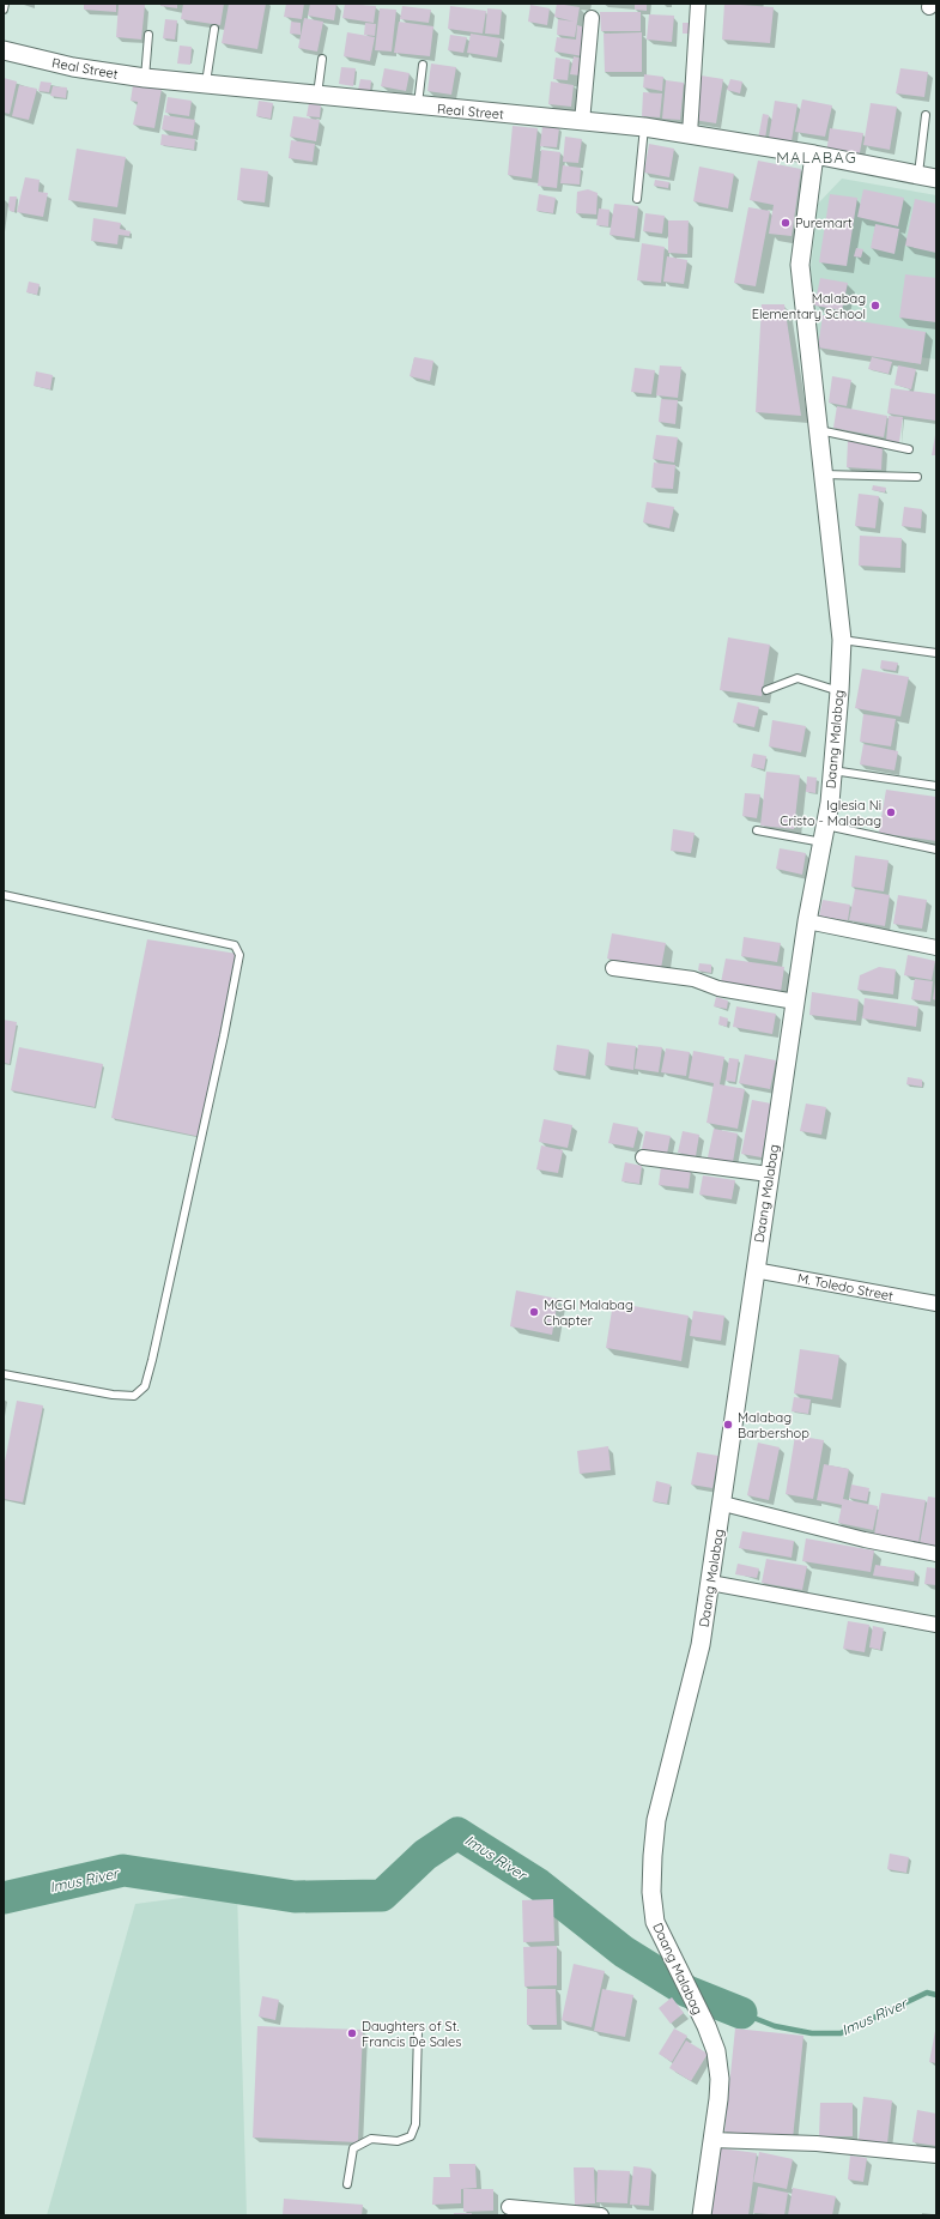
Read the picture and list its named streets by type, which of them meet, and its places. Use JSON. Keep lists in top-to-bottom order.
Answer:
{
  "streets": {
    "street": ["Real Street", "Daang Malabag", "M. Toledo Street"]
  },
  "crossings": [
    ["Real Street", "Daang Malabag"],
    ["Daang Malabag", "M. Toledo Street"]
  ],
  "districts": ["MALABAG"],
  "water": ["Imus River"],
  "places": [
    "Puremart",
    "Malabag Elementary School",
    "Iglesia Ni Cristo - Malabag",
    "MCGI Malabag Chapter",
    "Malabag Barbershop",
    "Daughters of St. Francis De Sales"
  ]
}
